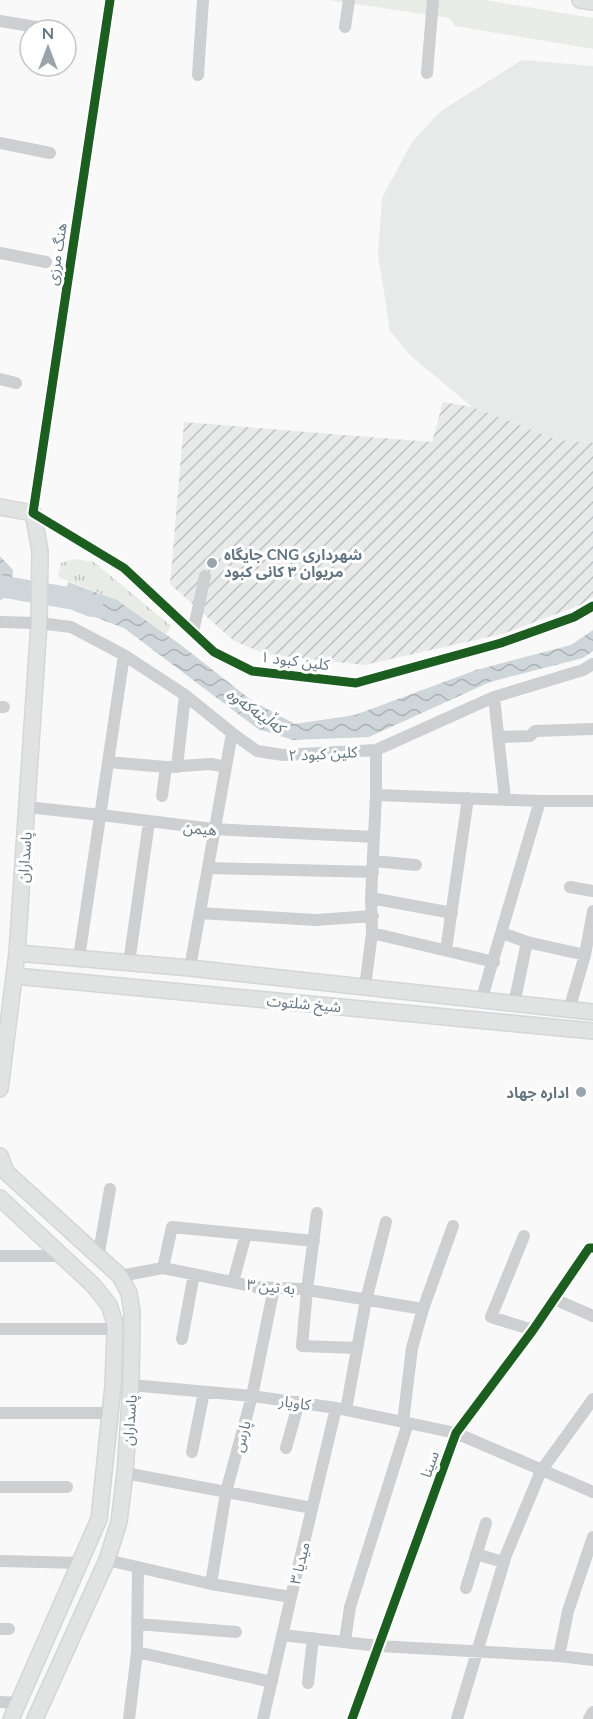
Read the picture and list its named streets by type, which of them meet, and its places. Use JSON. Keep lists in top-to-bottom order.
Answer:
{
  "streets": {
    "main road": ["پاسداران", "شیخ شلتوت"],
    "street": [
      "هنگ مرزی",
      "کلین کبود ۱",
      "کلین کبود ۲",
      "هیمن",
      "به تین ۳",
      "کاویار",
      "پارس",
      "سینا",
      "میدیا ۳"
    ]
  },
  "crossings": [
    ["هنگ مرزی", "کلین کبود ۱"],
    ["هنگ مرزی", "پاسداران"],
    ["کلین کبود ۱", "پاسداران"],
    ["کلین کبود ۲", "پاسداران"],
    ["هیمن", "پاسداران"],
    ["پاسداران", "شیخ شلتوت"],
    ["پاسداران", "به تین ۳"],
    ["پاسداران", "کاویار"],
    ["به تین ۳", "پارس"],
    ["به تین ۳", "میدیا ۳"],
    ["کاویار", "پارس"],
    ["کاویار", "سینا"],
    ["کاویار", "میدیا ۳"]
  ],
  "water": ["کەڵینەکەوە"],
  "places": ["جایگاه CNG شهرداری مریوان ۳ کانی کبود", "اداره جهاد"],
  "north": "top"
}
